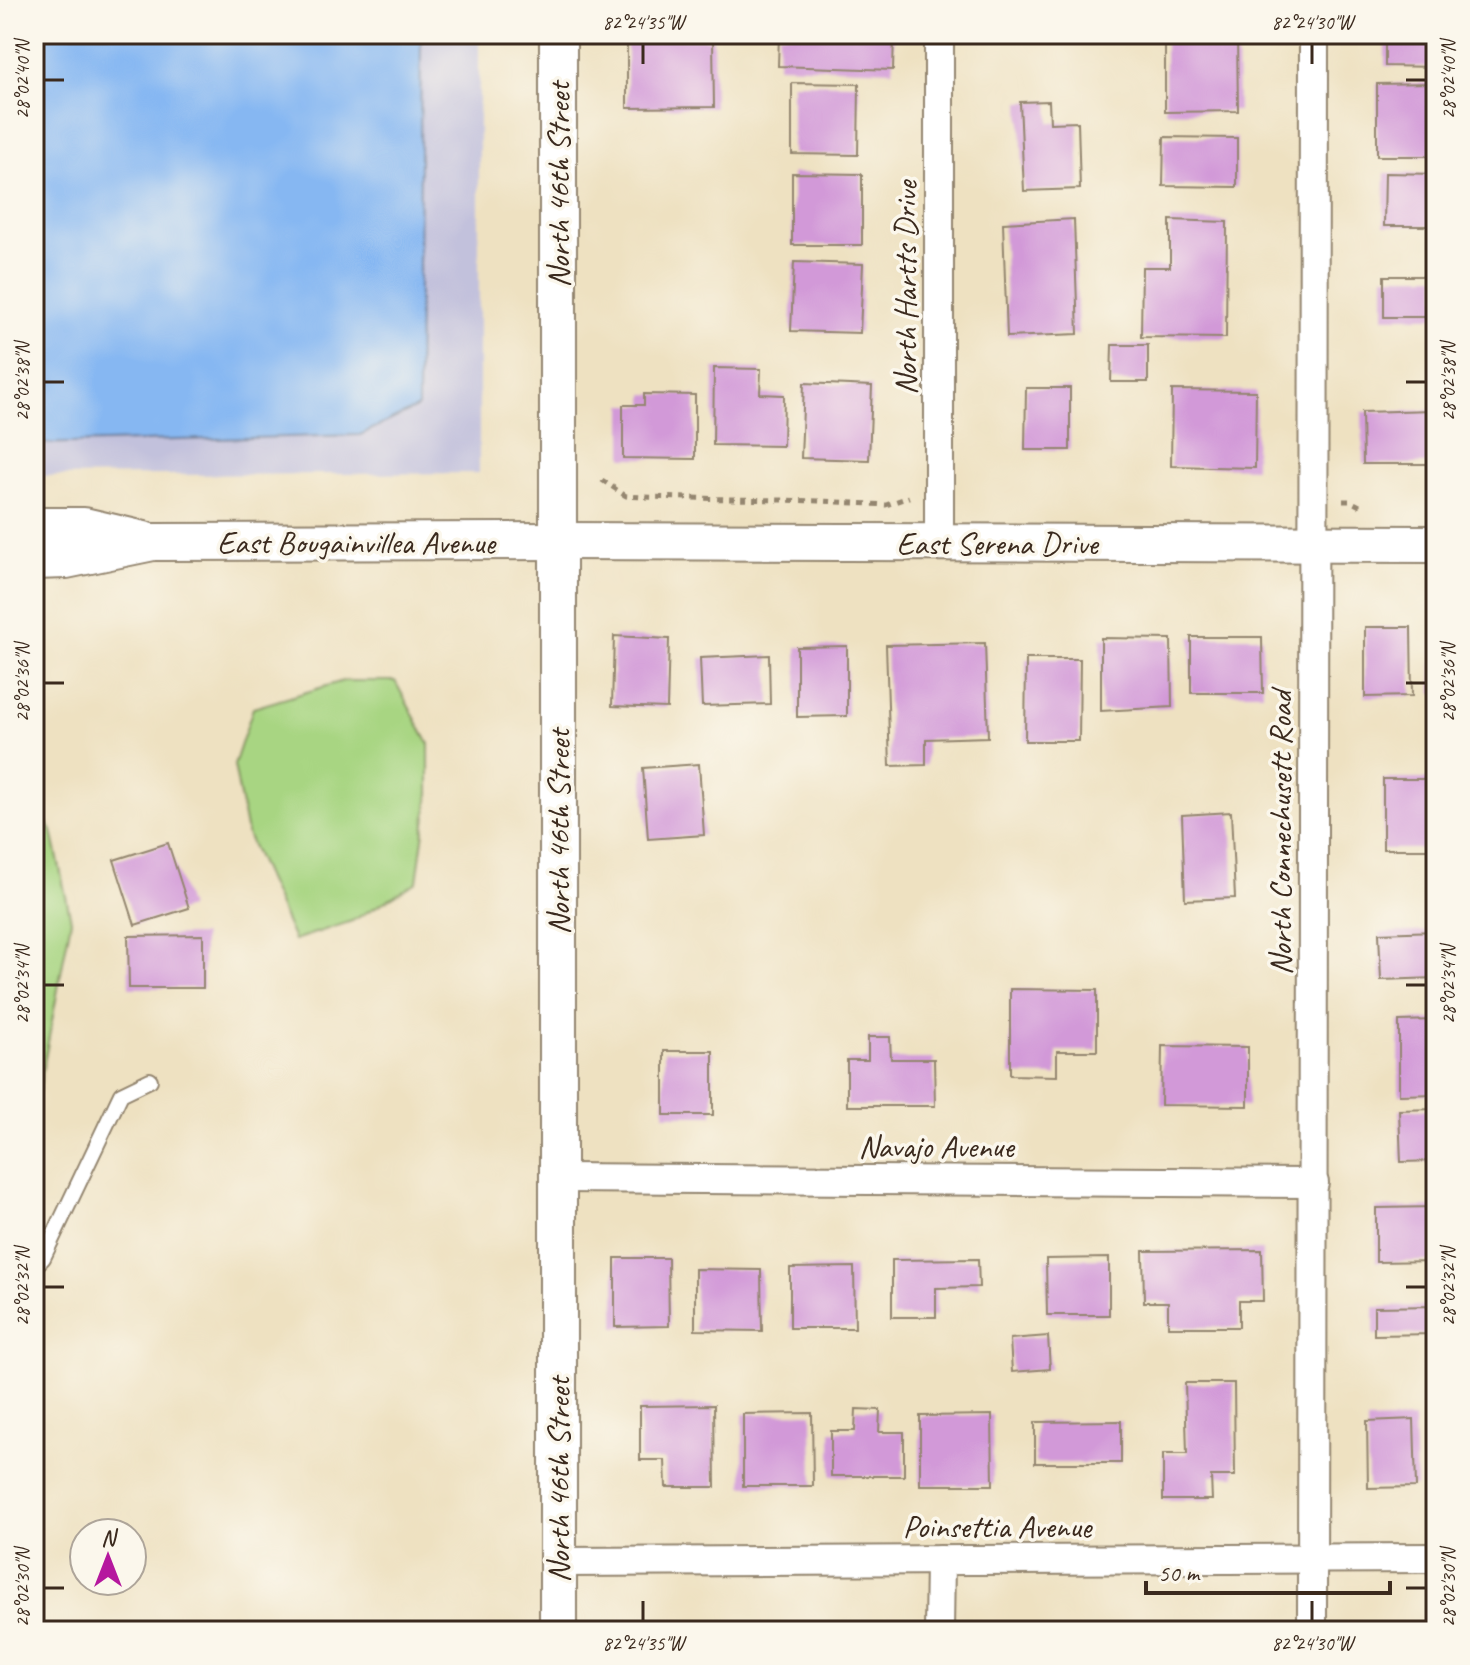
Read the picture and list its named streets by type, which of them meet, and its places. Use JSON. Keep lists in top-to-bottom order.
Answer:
{
  "streets": {
    "street": [
      "North 46th Street",
      "North Hartts Drive",
      "East Bougainvillea Avenue",
      "East Serena Drive",
      "North Connechusett Road",
      "Navajo Avenue",
      "Poinsettia Avenue"
    ]
  },
  "crossings": [
    ["North 46th Street", "East Bougainvillea Avenue"],
    ["North 46th Street", "East Serena Drive"],
    ["North 46th Street", "Navajo Avenue"],
    ["North 46th Street", "Poinsettia Avenue"],
    ["North Hartts Drive", "East Serena Drive"],
    ["East Bougainvillea Avenue", "East Serena Drive"],
    ["East Serena Drive", "North Connechusett Road"],
    ["North Connechusett Road", "Navajo Avenue"],
    ["North Connechusett Road", "Poinsettia Avenue"]
  ],
  "scale_bar": "50 m",
  "north": "top",
  "coordinates": [
    "82°24'35\"W",
    "82°24'30\"W",
    "28°02'40\"N",
    "28°02'38\"N",
    "28°02'36\"N",
    "28°02'34\"N",
    "28°02'32\"N",
    "28°02'30\"N"
  ]
}
